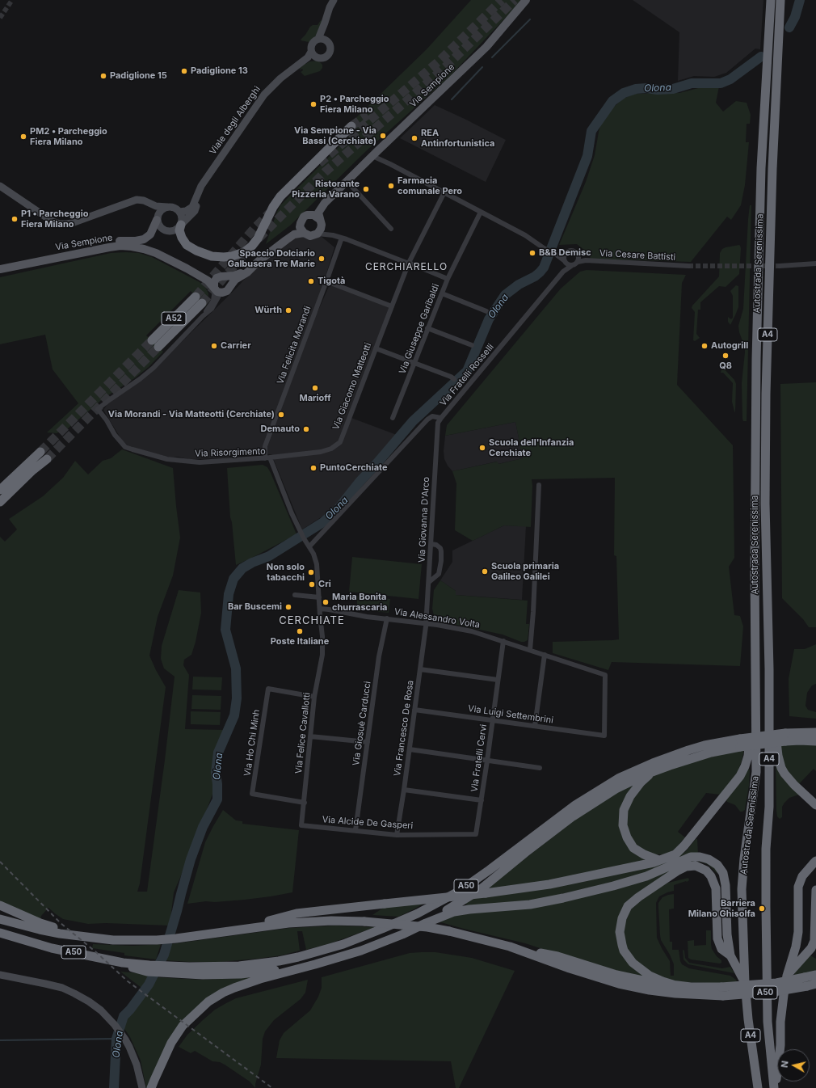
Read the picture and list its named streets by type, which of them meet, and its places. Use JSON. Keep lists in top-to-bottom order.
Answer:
{
  "streets": {
    "highway": [
      "Autostrada Serenissima",
      "A52",
      "A4",
      "A50"
    ],
    "main road": ["Via Sempione"],
    "street": [
      "Viale degli Alberghi",
      "Via Cesare Battisti",
      "Via Giuseppe Garibaldi",
      "Via Felicita Morandi",
      "Via Fratelli Rosselli",
      "Via Giacomo Matteotti",
      "Via Risorgimento",
      "Via Giovanna D'Arco",
      "Via Alessandro Volta",
      "Via Luigi Settembrini",
      "Via Giosuè Carducci",
      "Via Francesco De Rosa",
      "Via Felice Cavallotti",
      "Via Ho Chi Minh",
      "Via Fratelli Cervi",
      "Via Alcide De Gasperi"
    ]
  },
  "crossings": [
    ["Via Cesare Battisti", "Via Fratelli Rosselli"],
    ["Via Felicita Morandi", "Via Giacomo Matteotti"],
    ["Via Felicita Morandi", "Via Risorgimento"],
    ["Via Fratelli Rosselli", "Via Risorgimento"],
    ["Via Fratelli Rosselli", "Via Giovanna D'Arco"],
    ["Via Giacomo Matteotti", "Via Risorgimento"],
    ["Via Risorgimento", "Via Felice Cavallotti"],
    ["Via Giovanna D'Arco", "Via Alessandro Volta"],
    ["Via Giovanna D'Arco", "Via Francesco De Rosa"],
    ["Via Alessandro Volta", "Via Luigi Settembrini"],
    ["Via Alessandro Volta", "Via Giosuè Carducci"],
    ["Via Alessandro Volta", "Via Francesco De Rosa"],
    ["Via Alessandro Volta", "Via Felice Cavallotti"],
    ["Via Alessandro Volta", "Via Fratelli Cervi"],
    ["Via Luigi Settembrini", "Via Francesco De Rosa"],
    ["Via Luigi Settembrini", "Via Fratelli Cervi"],
    ["Via Giosuè Carducci", "Via Alcide De Gasperi"],
    ["Via Francesco De Rosa", "Via Alcide De Gasperi"],
    ["Via Felice Cavallotti", "Via Ho Chi Minh"],
    ["Via Felice Cavallotti", "Via Alcide De Gasperi"],
    ["Via Fratelli Cervi", "Via Alcide De Gasperi"]
  ],
  "districts": ["CERCHIARELLO", "CERCHIATE"],
  "water": ["Olona"],
  "places": [
    "Padiglione 13",
    "Padiglione 15",
    "P2 • Parcheggio Fiera Milano",
    "Via Sempione - Via Bassi (Cerchiate)",
    "PM2 • Parcheggio Fiera Milano",
    "REA Antinfortunistica",
    "Farmacia comunale Pero",
    "Ristorante Pizzeria Varano",
    "P1 • Parcheggio Fiera Milano",
    "B&B Demisc",
    "Spaccio Dolciario Galbusera Tre Marie",
    "Tigotà",
    "Würth",
    "Carrier",
    "Autogrill",
    "Q8",
    "Marioff",
    "Via Morandi - Via Matteotti (Cerchiate)",
    "Demauto",
    "Scuola dell'Infanzia Cerchiate",
    "PuntoCerchiate",
    "Scuola primaria Galileo Galilei",
    "Non solo tabacchi",
    "Cri",
    "Maria Bonita churrascaria",
    "Bar Buscemi",
    "Poste Italiane",
    "Barriera Milano Ghisolfa"
  ],
  "north": "left"
}
